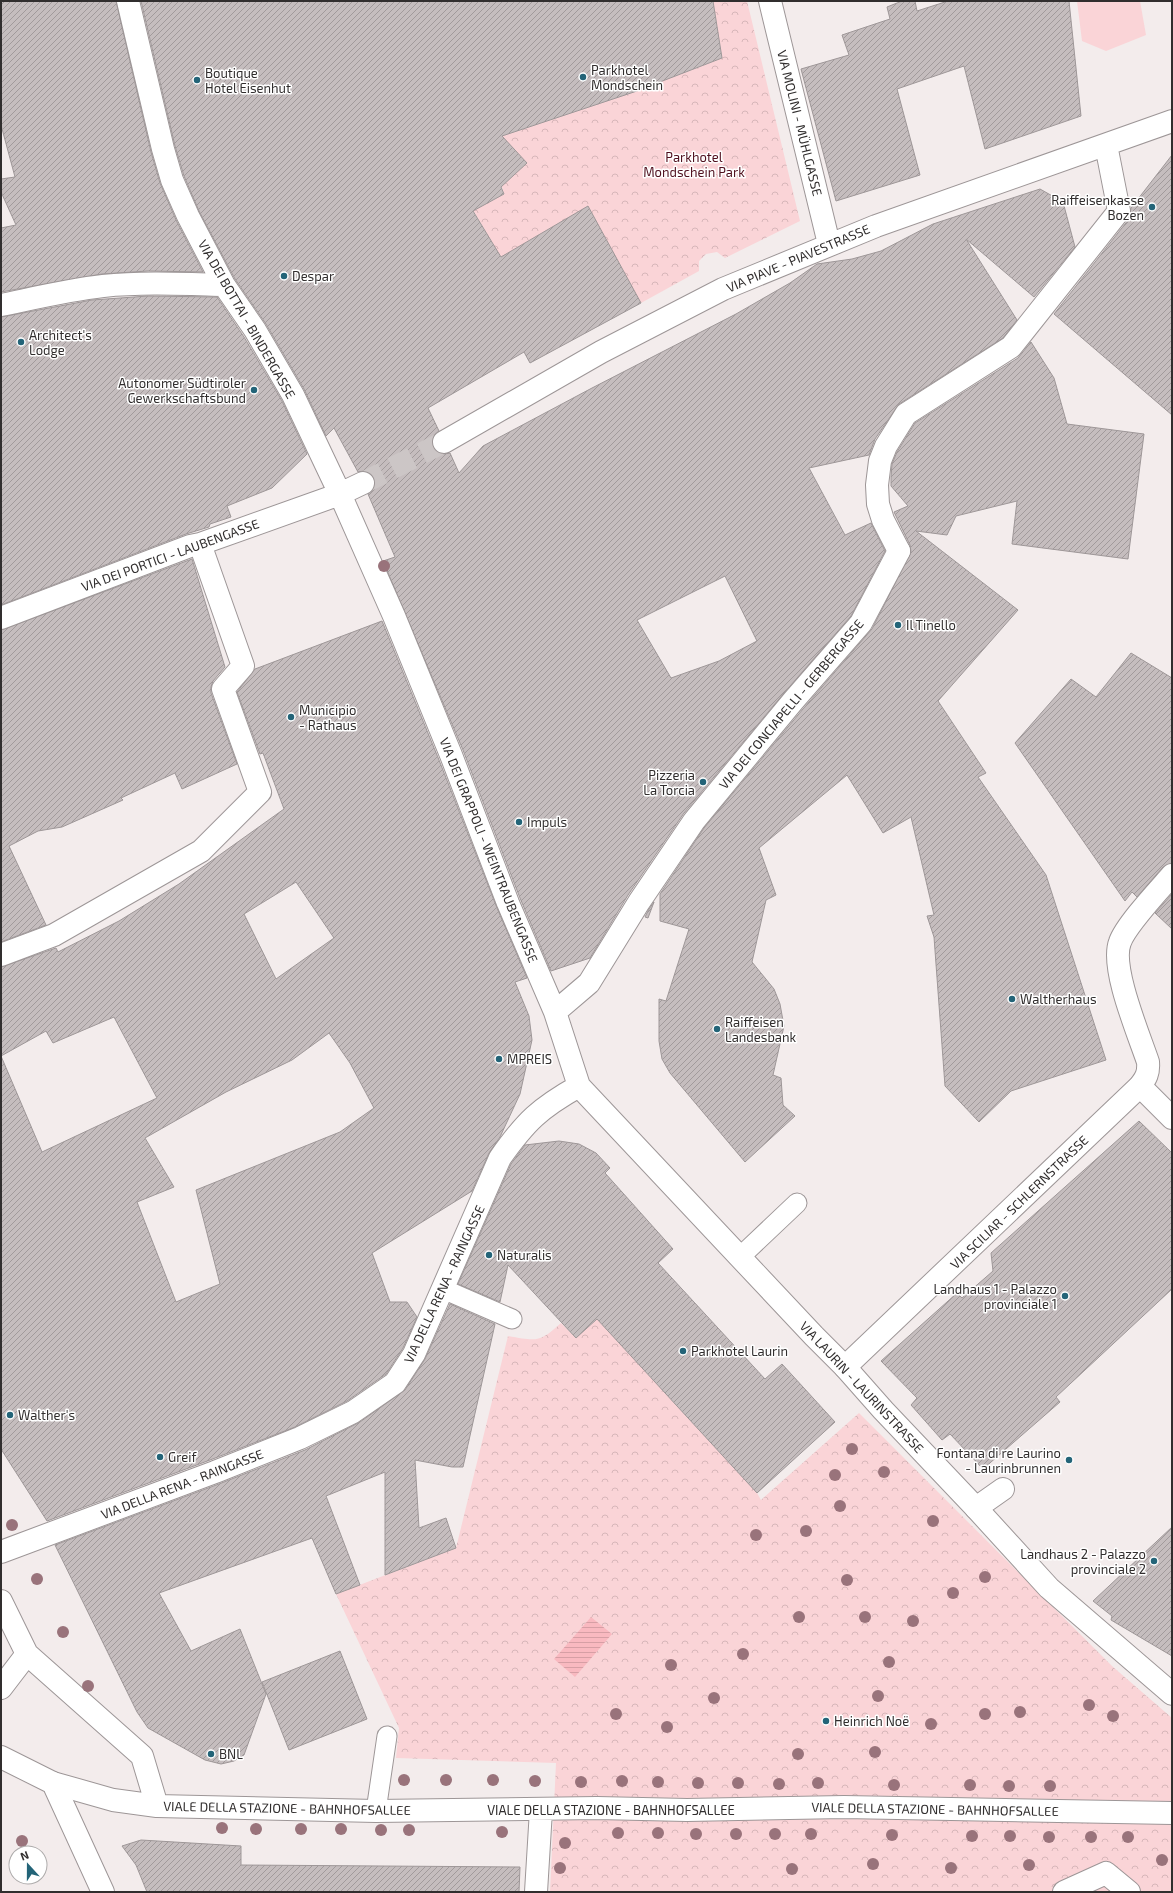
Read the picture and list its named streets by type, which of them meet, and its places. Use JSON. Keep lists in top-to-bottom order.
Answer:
{
  "streets": {
    "street": [
      "VIA MOLINI - MÜHLGASSE",
      "VIA PIAVE - PIAVESTRASSE",
      "VIA DEI BOTTAI - BINDERGASSE",
      "VIA DEI PORTICI - LAUBENGASSE",
      "VIA DEI CONCIAPELLI - GERBERGASSE",
      "VIA DEI GRAPPOLI - WEINTRAUBENGASSE",
      "VIA SCILIAR - SCHLERNSTRASSE",
      "VIA DELLA RENA - RAINGASSE",
      "VIA LAURIN - LAURINSTRASSE",
      "VIALE DELLA STAZIONE - BAHNHOFSALLEE"
    ]
  },
  "crossings": [
    ["VIA MOLINI - MÜHLGASSE", "VIA PIAVE - PIAVESTRASSE"],
    ["VIA PIAVE - PIAVESTRASSE", "VIA DEI CONCIAPELLI - GERBERGASSE"],
    ["VIA DEI BOTTAI - BINDERGASSE", "VIA DEI PORTICI - LAUBENGASSE"],
    ["VIA DEI BOTTAI - BINDERGASSE", "VIA DEI GRAPPOLI - WEINTRAUBENGASSE"],
    ["VIA DEI CONCIAPELLI - GERBERGASSE", "VIA DEI GRAPPOLI - WEINTRAUBENGASSE"],
    ["VIA DEI GRAPPOLI - WEINTRAUBENGASSE", "VIA DELLA RENA - RAINGASSE"],
    ["VIA DEI GRAPPOLI - WEINTRAUBENGASSE", "VIA LAURIN - LAURINSTRASSE"],
    ["VIA SCILIAR - SCHLERNSTRASSE", "VIA LAURIN - LAURINSTRASSE"],
    ["VIA DELLA RENA - RAINGASSE", "VIA LAURIN - LAURINSTRASSE"]
  ],
  "parks": ["Parkhotel Mondschein Park"],
  "places": [
    "Parkhotel Mondschein",
    "Boutique Hotel Eisenhut",
    "Raiffeisenkasse Bozen",
    "Despar",
    "Architect's Lodge",
    "Autonomer Südtiroler Gewerkschaftsbund",
    "Il Tinello",
    "Municipio - Rathaus",
    "Pizzeria La Torcia",
    "Impuls",
    "Waltherhaus",
    "Raiffeisen Landesbank",
    "MPREIS",
    "Naturalis",
    "Landhaus 1 - Palazzo provinciale 1",
    "Parkhotel Laurin",
    "Walther's",
    "Greif",
    "Fontana di re Laurino - Laurinbrunnen",
    "Landhaus 2 - Palazzo provinciale 2",
    "Heinrich Noë",
    "BNL"
  ],
  "north": "top"
}
